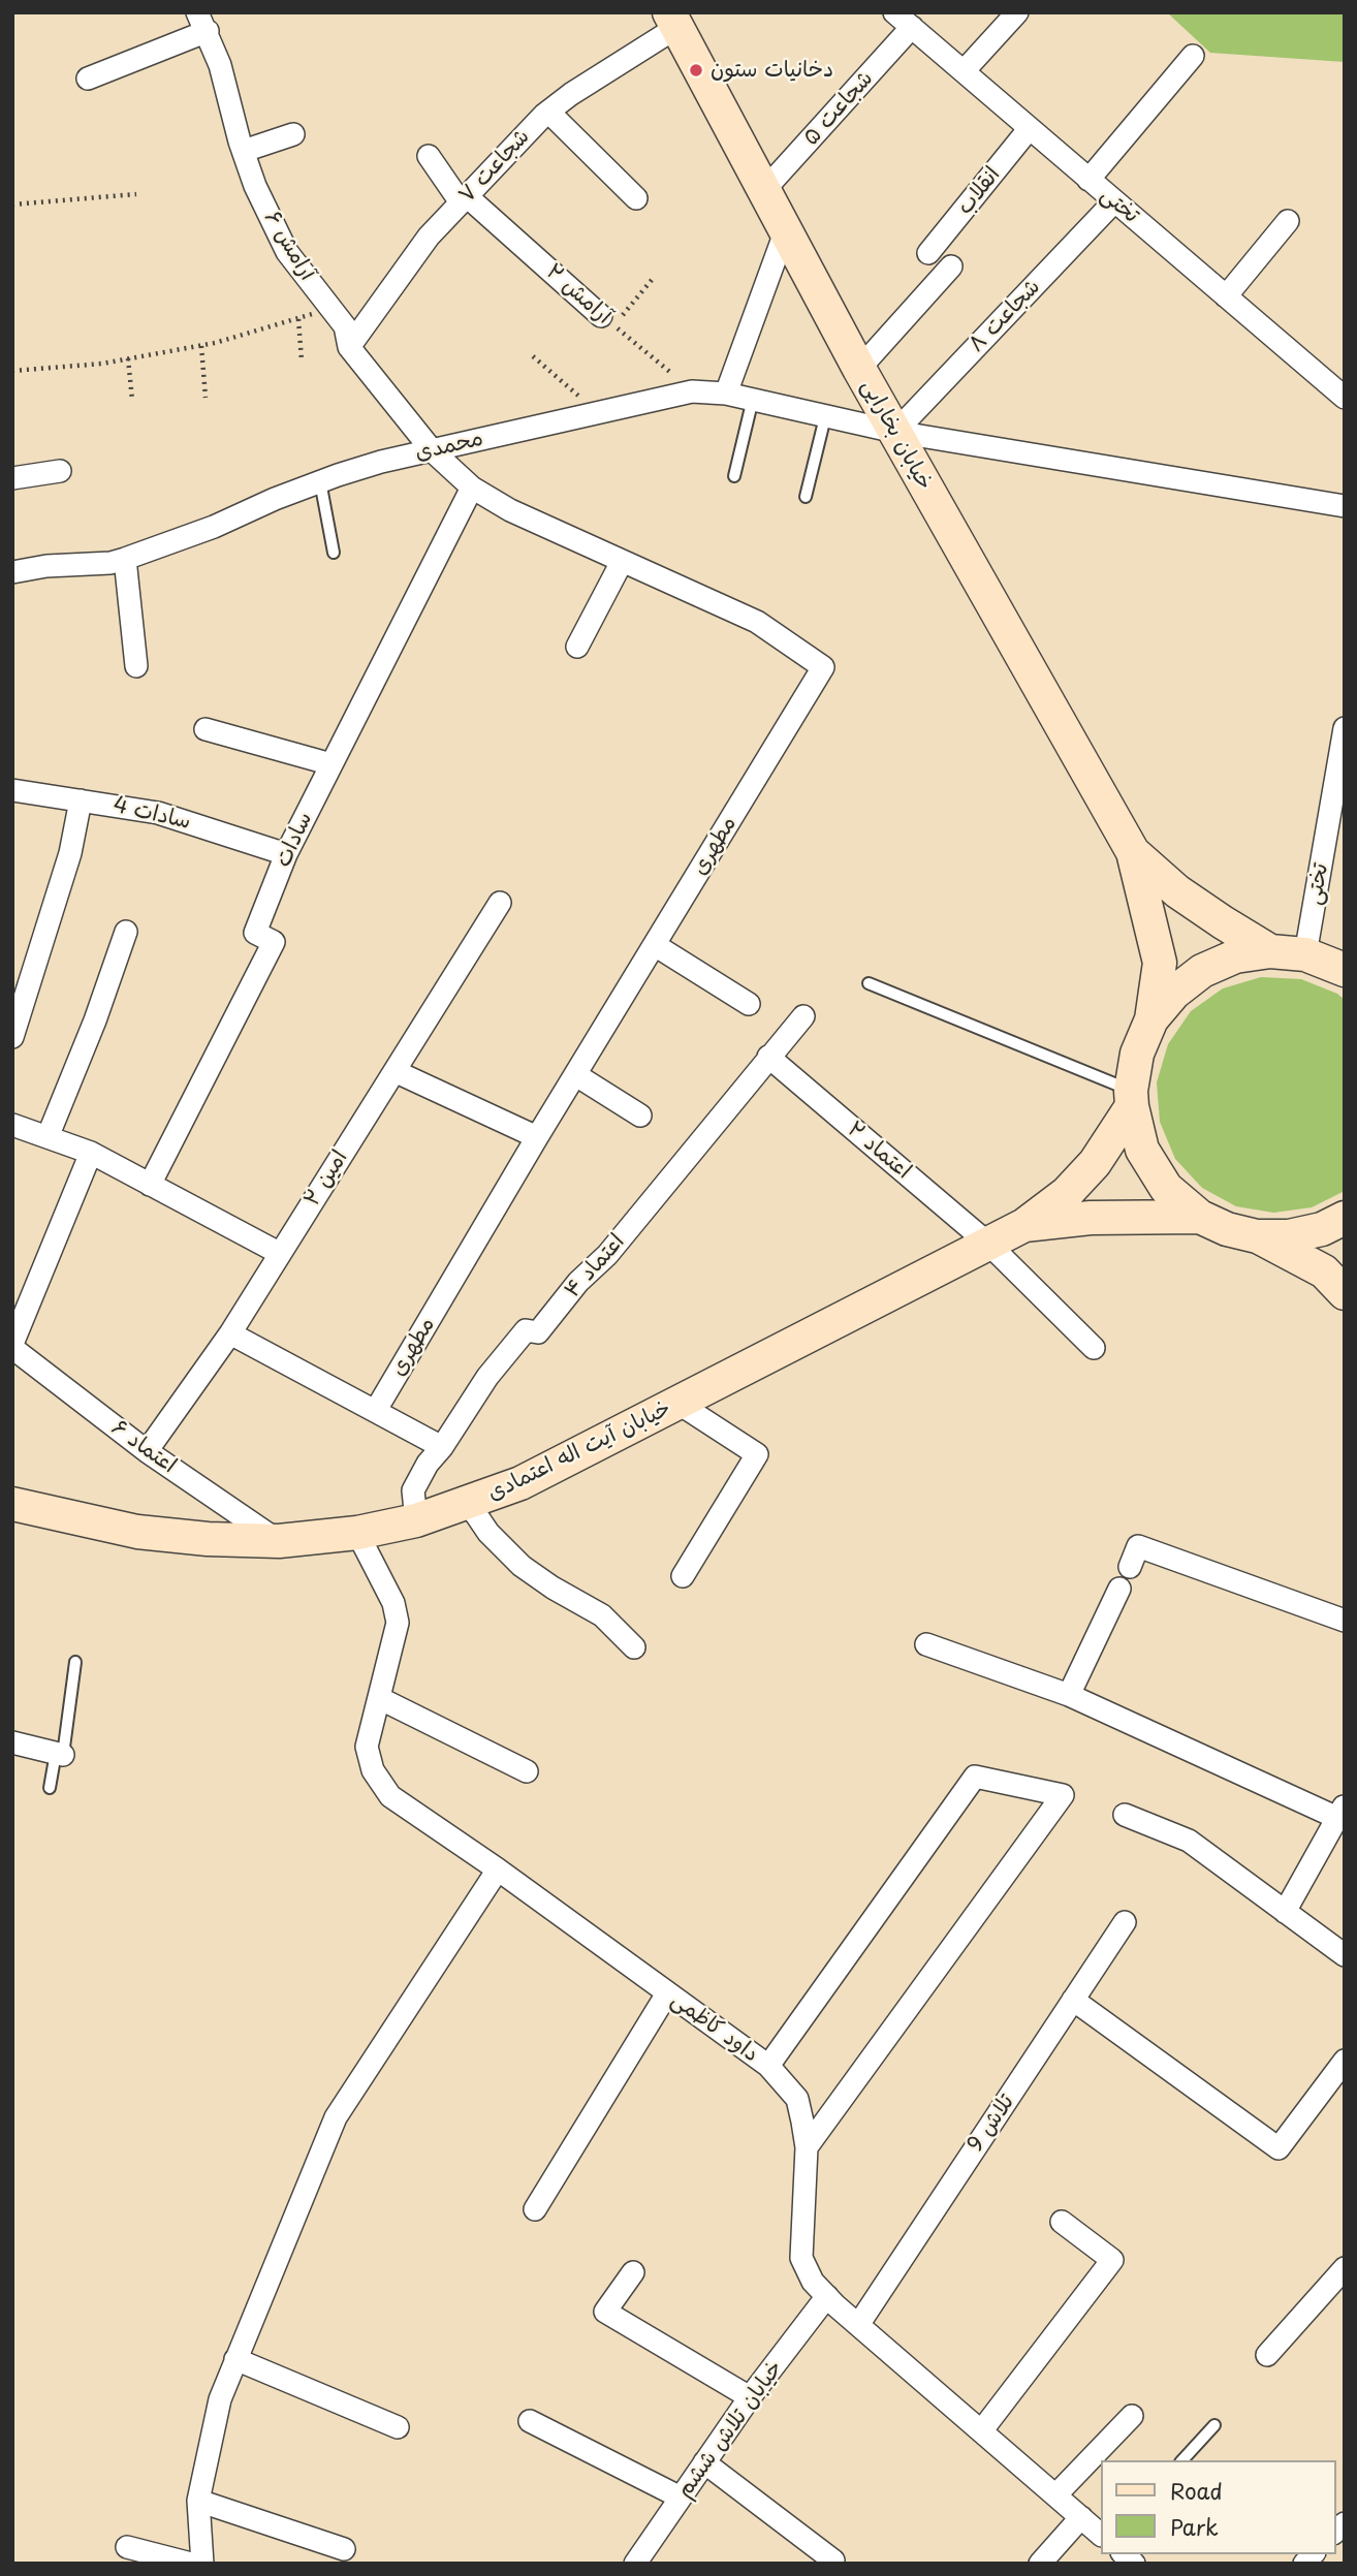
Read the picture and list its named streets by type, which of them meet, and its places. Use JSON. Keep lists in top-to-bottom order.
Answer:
{
  "streets": {
    "main road": ["خیابان بخارایی", "خیابان آیت اله اعتمادی"],
    "street": [
      "شجاعت ۵",
      "شجاعت ۷",
      "انقلاب",
      "تختی",
      "آرامش ۶",
      "آرامش ۲",
      "شجاعت ۸",
      "محمدی",
      "سادات 4",
      "سادات",
      "مطهری",
      "اعتماد ۲",
      "امین ۲",
      "اعتماد ۴",
      "اعتماد ۶",
      "داود کاظمی",
      "تلاش 9",
      "خیابان تلاش ششم"
    ]
  },
  "crossings": [
    ["شجاعت ۵", "تختی"],
    ["شجاعت ۵", "خیابان بخارایی"],
    ["شجاعت ۷", "آرامش ۶"],
    ["شجاعت ۷", "آرامش ۲"],
    ["شجاعت ۷", "خیابان بخارایی"],
    ["انقلاب", "تختی"],
    ["تختی", "شجاعت ۸"],
    ["آرامش ۶", "محمدی"],
    ["آرامش ۶", "مطهری"],
    ["آرامش ۲", "محمدی"],
    ["شجاعت ۸", "خیابان بخارایی"],
    ["شجاعت ۸", "محمدی"],
    ["خیابان بخارایی", "محمدی"],
    ["محمدی", "مطهری"],
    ["سادات 4", "سادات"],
    ["سادات", "مطهری"],
    ["اعتماد ۲", "اعتماد ۴"],
    ["اعتماد ۲", "خیابان آیت اله اعتمادی"],
    ["امین ۲", "اعتماد ۶"],
    ["اعتماد ۴", "خیابان آیت اله اعتمادی"],
    ["اعتماد ۶", "خیابان آیت اله اعتمادی"],
    ["خیابان آیت اله اعتمادی", "داود کاظمی"],
    ["داود کاظمی", "تلاش 9"],
    ["داود کاظمی", "خیابان تلاش ششم"]
  ],
  "places": ["دخانیات ستون"],
  "legend": ["Road", "Park"]
}
